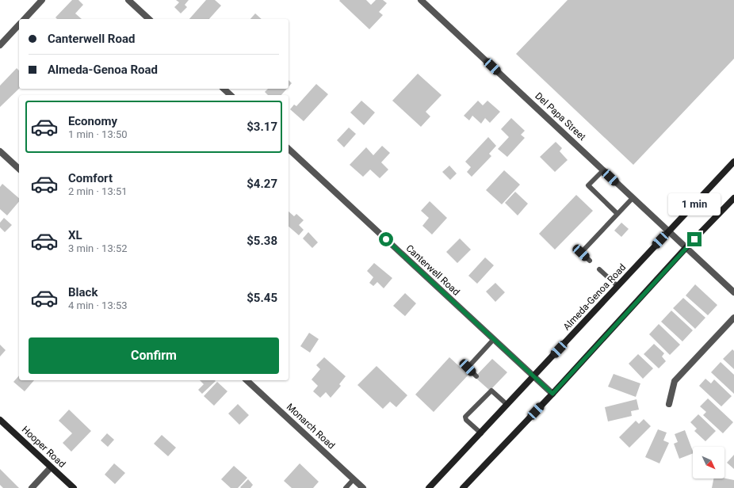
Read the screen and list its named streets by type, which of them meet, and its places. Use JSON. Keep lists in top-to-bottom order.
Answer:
{
  "streets": {
    "main road": ["Almeda-Genoa Road", "Hooper Road"],
    "street": ["Del Papa Street", "Canterwell Road", "Monarch Road"]
  },
  "crossings": [
    ["Del Papa Street", "Almeda-Genoa Road"],
    ["Canterwell Road", "Almeda-Genoa Road"]
  ],
  "north": "bottom right",
  "page": {
    "banner": ["Canterwell Road", "Almeda-Genoa Road"],
    "list": [
      {
        "name": "Economy",
        "note": "1 min · 13:50",
        "value": "$3.17"
      },
      {
        "name": "Comfort",
        "note": "2 min · 13:51",
        "value": "$4.27"
      },
      {
        "name": "XL",
        "note": "3 min · 13:52",
        "value": "$5.38"
      },
      {
        "name": "Black",
        "note": "4 min · 13:53",
        "value": "$5.45"
      }
    ],
    "bubble": "1 min",
    "buttons": "Confirm"
  }
}
